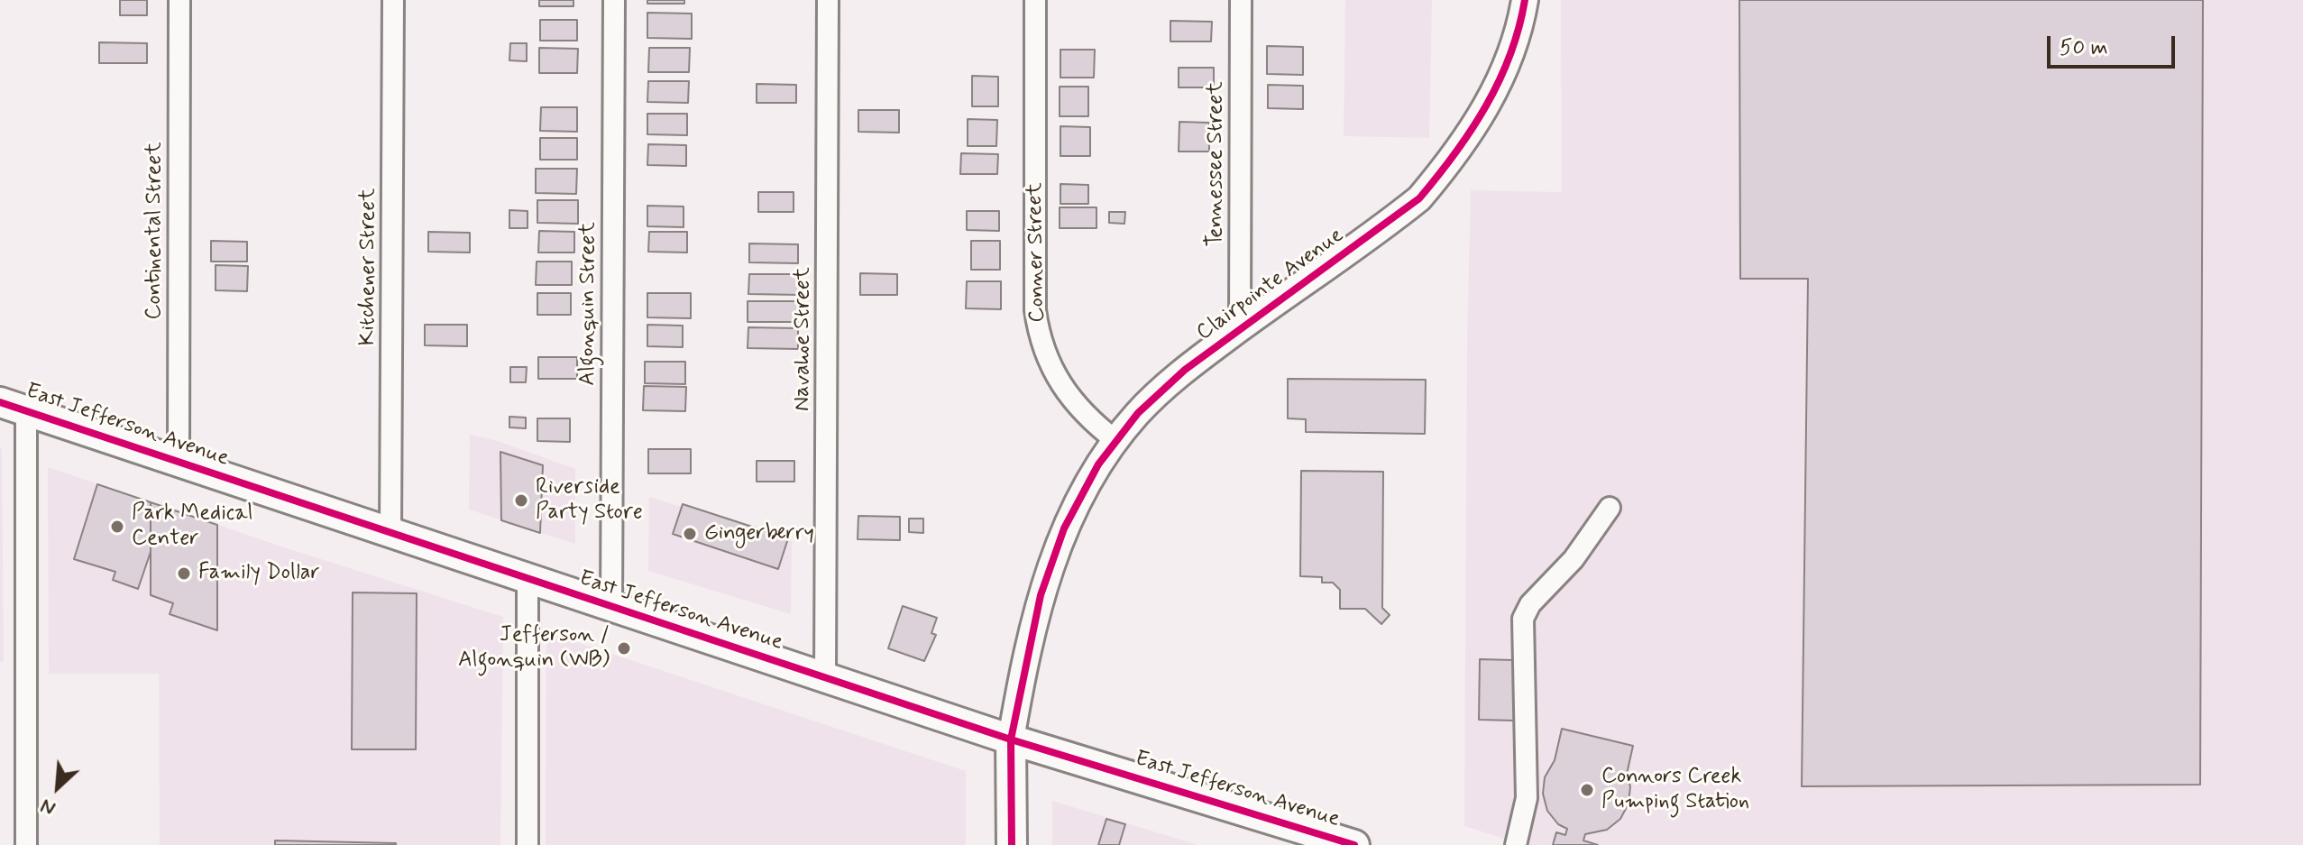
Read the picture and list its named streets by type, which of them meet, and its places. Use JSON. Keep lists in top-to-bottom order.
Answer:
{
  "streets": {
    "main road": ["East Jefferson Avenue"],
    "street": [
      "Tennessee Street",
      "Continental Street",
      "Conner Street",
      "Kitchener Street",
      "Clairpointe Avenue",
      "Algonquin Street",
      "Navahoe Street"
    ]
  },
  "crossings": [
    ["Tennessee Street", "Clairpointe Avenue"],
    ["Continental Street", "East Jefferson Avenue"],
    ["Conner Street", "Clairpointe Avenue"],
    ["Kitchener Street", "East Jefferson Avenue"],
    ["Algonquin Street", "East Jefferson Avenue"],
    ["Navahoe Street", "East Jefferson Avenue"]
  ],
  "places": [
    "Riverside Party Store",
    "Park Medical Center",
    "Gingerberry",
    "Family Dollar",
    "Jefferson / Algonquin (WB)",
    "Connors Creek Pumping Station"
  ],
  "scale_bar": "50 m",
  "north": "bottom left"
}
